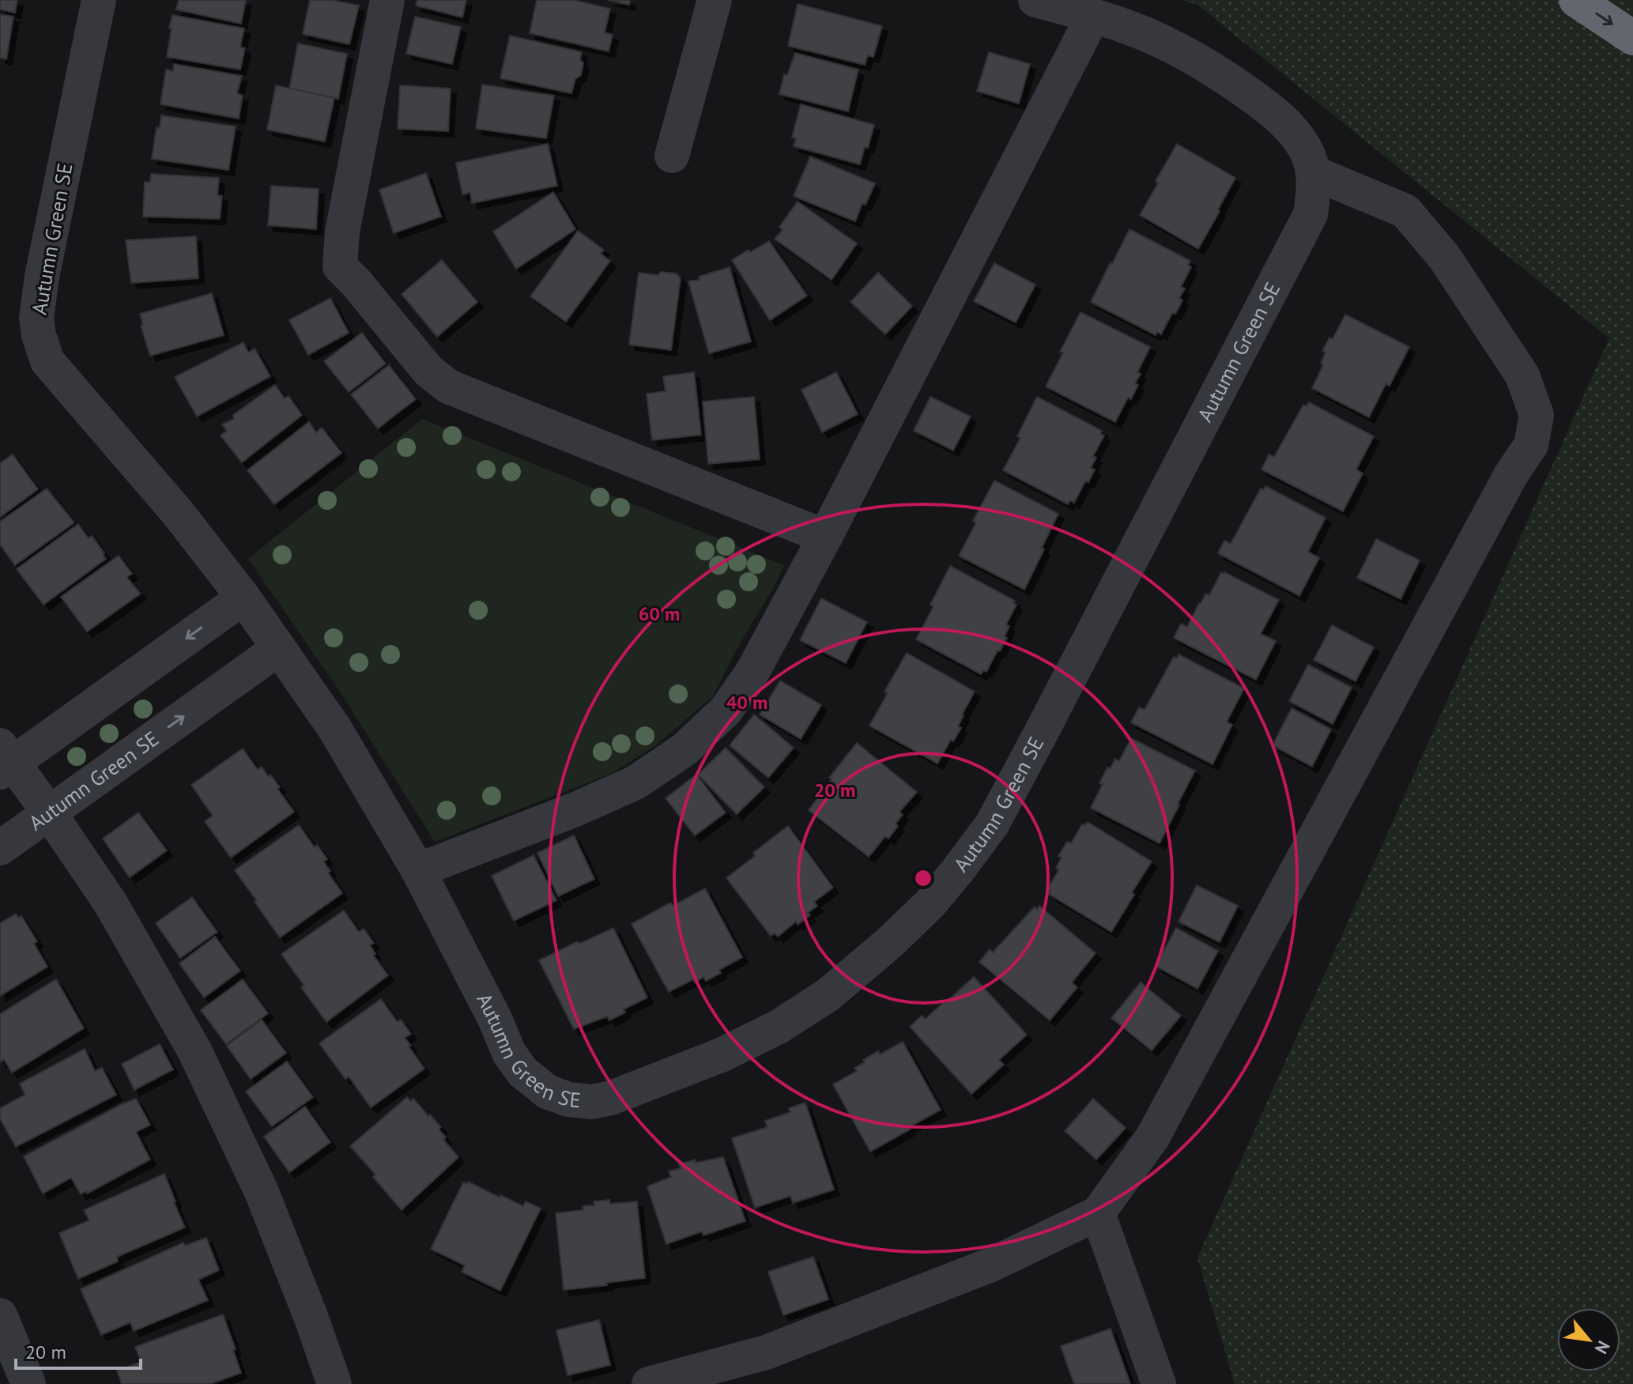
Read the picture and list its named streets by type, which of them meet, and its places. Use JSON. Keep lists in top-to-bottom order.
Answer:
{
  "streets": {
    "street": ["Autumn Green SE"]
  },
  "scale_bar": "20 m",
  "north": "bottom right",
  "rings": ["60 m", "40 m", "20 m"]
}
